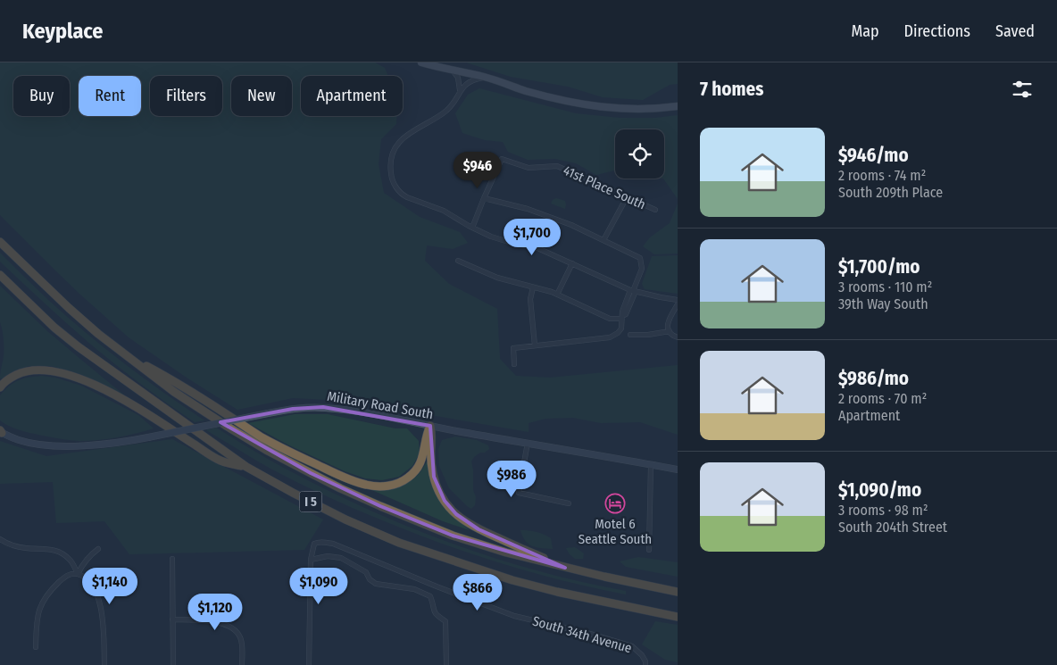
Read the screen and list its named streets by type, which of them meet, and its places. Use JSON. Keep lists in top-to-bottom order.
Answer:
{
  "streets": {
    "highway": ["I 5"],
    "main road": ["Military Road South"],
    "street": ["41st Place South", "South 34th Avenue"]
  },
  "places": {
    "hotel": ["Motel 6 Seattle South"]
  },
  "page": {
    "header": "Keyplace",
    "nav": ["Map", "Directions", "Saved"],
    "heading": "7 homes",
    "chip": [
      "Buy",
      "Rent",
      "Filters",
      "New",
      "Apartment"
    ],
    "list": [
      {
        "name": "$946/mo",
        "note": "2 rooms · 74 m² · South 209th Place"
      },
      {
        "name": "$1,700/mo",
        "note": "3 rooms · 110 m² · 39th Way South"
      },
      {
        "name": "$986/mo",
        "note": "2 rooms · 70 m² · Apartment"
      },
      {
        "name": "$1,090/mo",
        "note": "3 rooms · 98 m² · South 204th Street"
      }
    ],
    "price": [
      "$946",
      "$1,700",
      "$986",
      "$1,140",
      "$1,090",
      "$866",
      "$1,120"
    ]
  }
}
